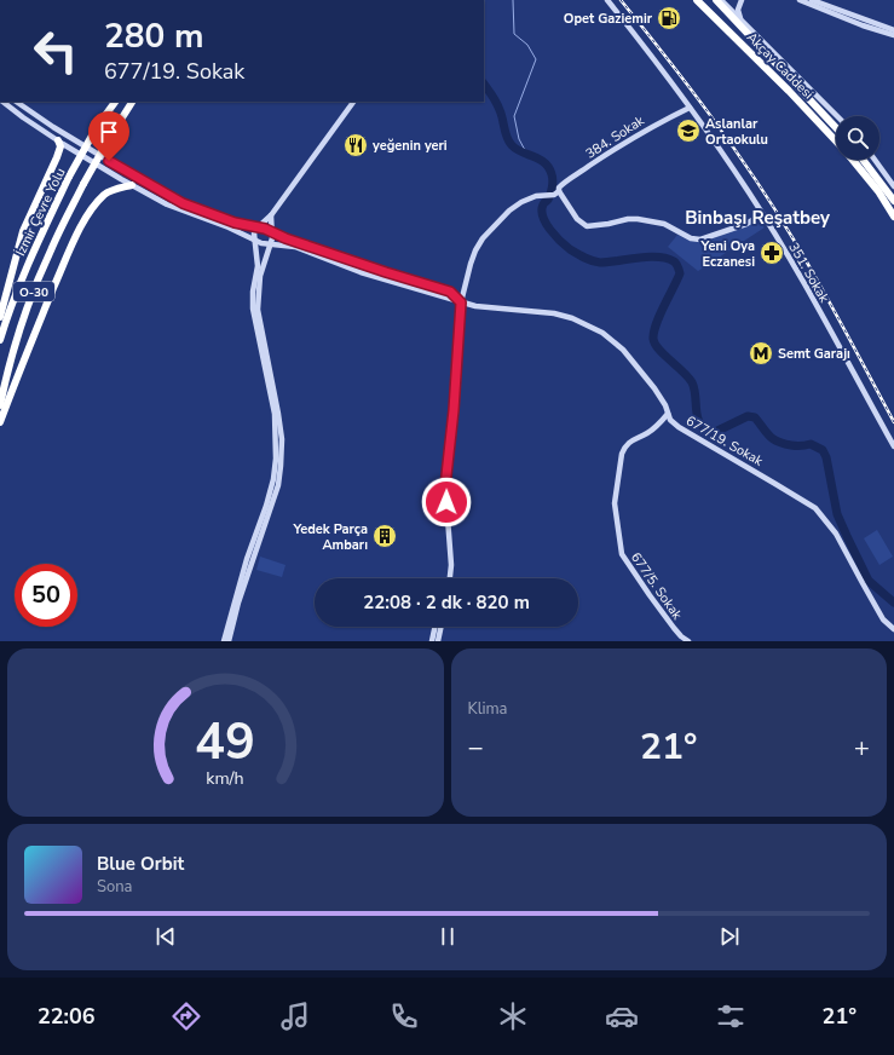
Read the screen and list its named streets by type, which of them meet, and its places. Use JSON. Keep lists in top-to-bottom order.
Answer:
{
  "streets": {
    "highway": ["Akçay Caddesi", "İzmir Çevre Yolu", "O-30"],
    "street": [
      "384. Sokak",
      "351. Sokak",
      "677/19. Sokak",
      "677/5. Sokak"
    ]
  },
  "crossings": [
    ["384. Sokak", "351. Sokak"],
    ["677/19. Sokak", "677/5. Sokak"]
  ],
  "districts": ["Binbaşı Reşatbey"],
  "places": {
    "fuel station": ["Opet Gaziemir"],
    "school or university": ["Aslanlar Ortaokulu"],
    "restaurant": ["yeğenin yeri"],
    "pharmacy": ["Yeni Oya Eczanesi"],
    "metro station": ["Semt Garajı"],
    "building": ["Yedek Parça Ambarı"]
  },
  "page": {
    "turn": ["280 m", "677/19. Sokak"],
    "limit": "50",
    "trip": "22:08 · 2 dk · 820 m",
    "tile": "Klima",
    "heat": ["−", "21°", "+"],
    "song": ["Blue Orbit", "Sona"],
    "tabs": ["22:06", "21°"],
    "gauge": ["49", "km/h"]
  }
}
